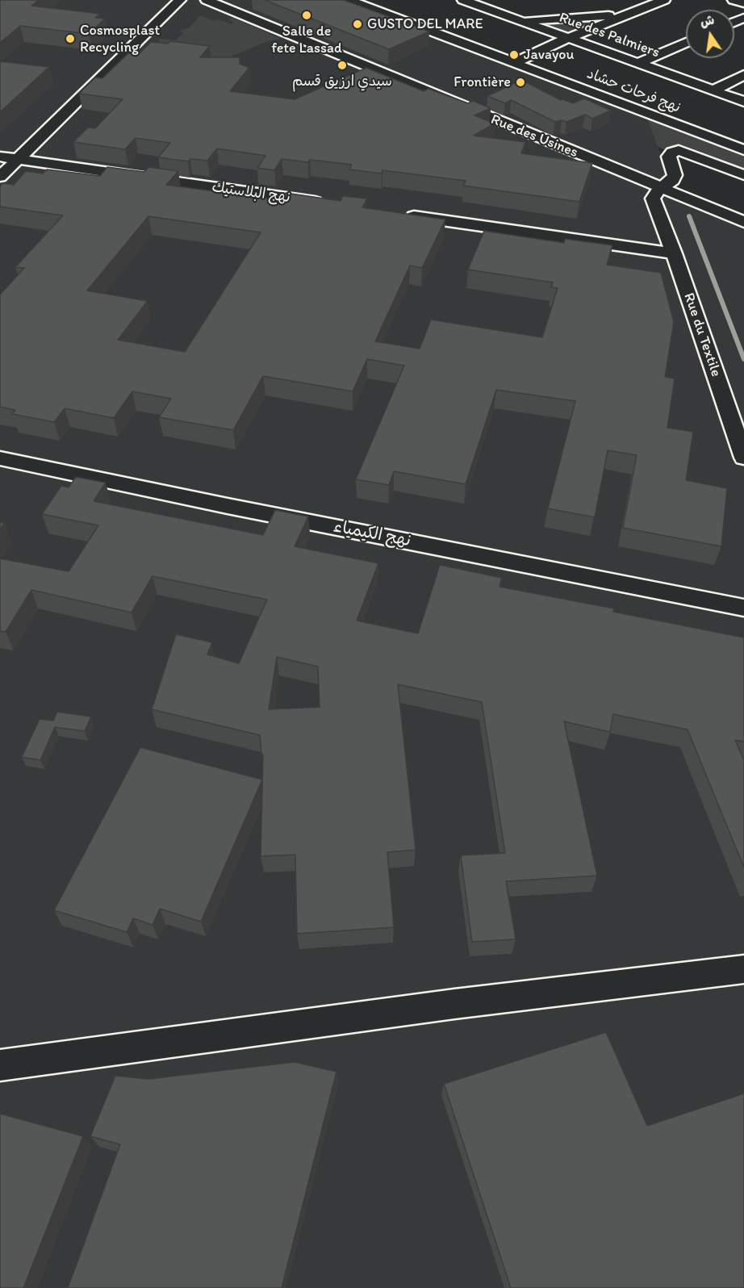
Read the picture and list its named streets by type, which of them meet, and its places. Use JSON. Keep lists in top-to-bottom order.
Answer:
{
  "streets": {
    "street": [
      "Rue des Palmiers",
      "نهج فرحات حشاد",
      "Rue des Usines",
      "نهج البلاستيك",
      "Rue du Textile",
      "نهج الكيمياء"
    ]
  },
  "crossings": [
    ["Rue des Usines", "Rue du Textile"]
  ],
  "places": [
    "Salle de fete Lassad",
    "GUSTO DEL MARE",
    "Cosmosplast Recycling",
    "Javayou",
    "سيدي ارزيق قسم",
    "Frontière"
  ],
  "north": "top"
}
